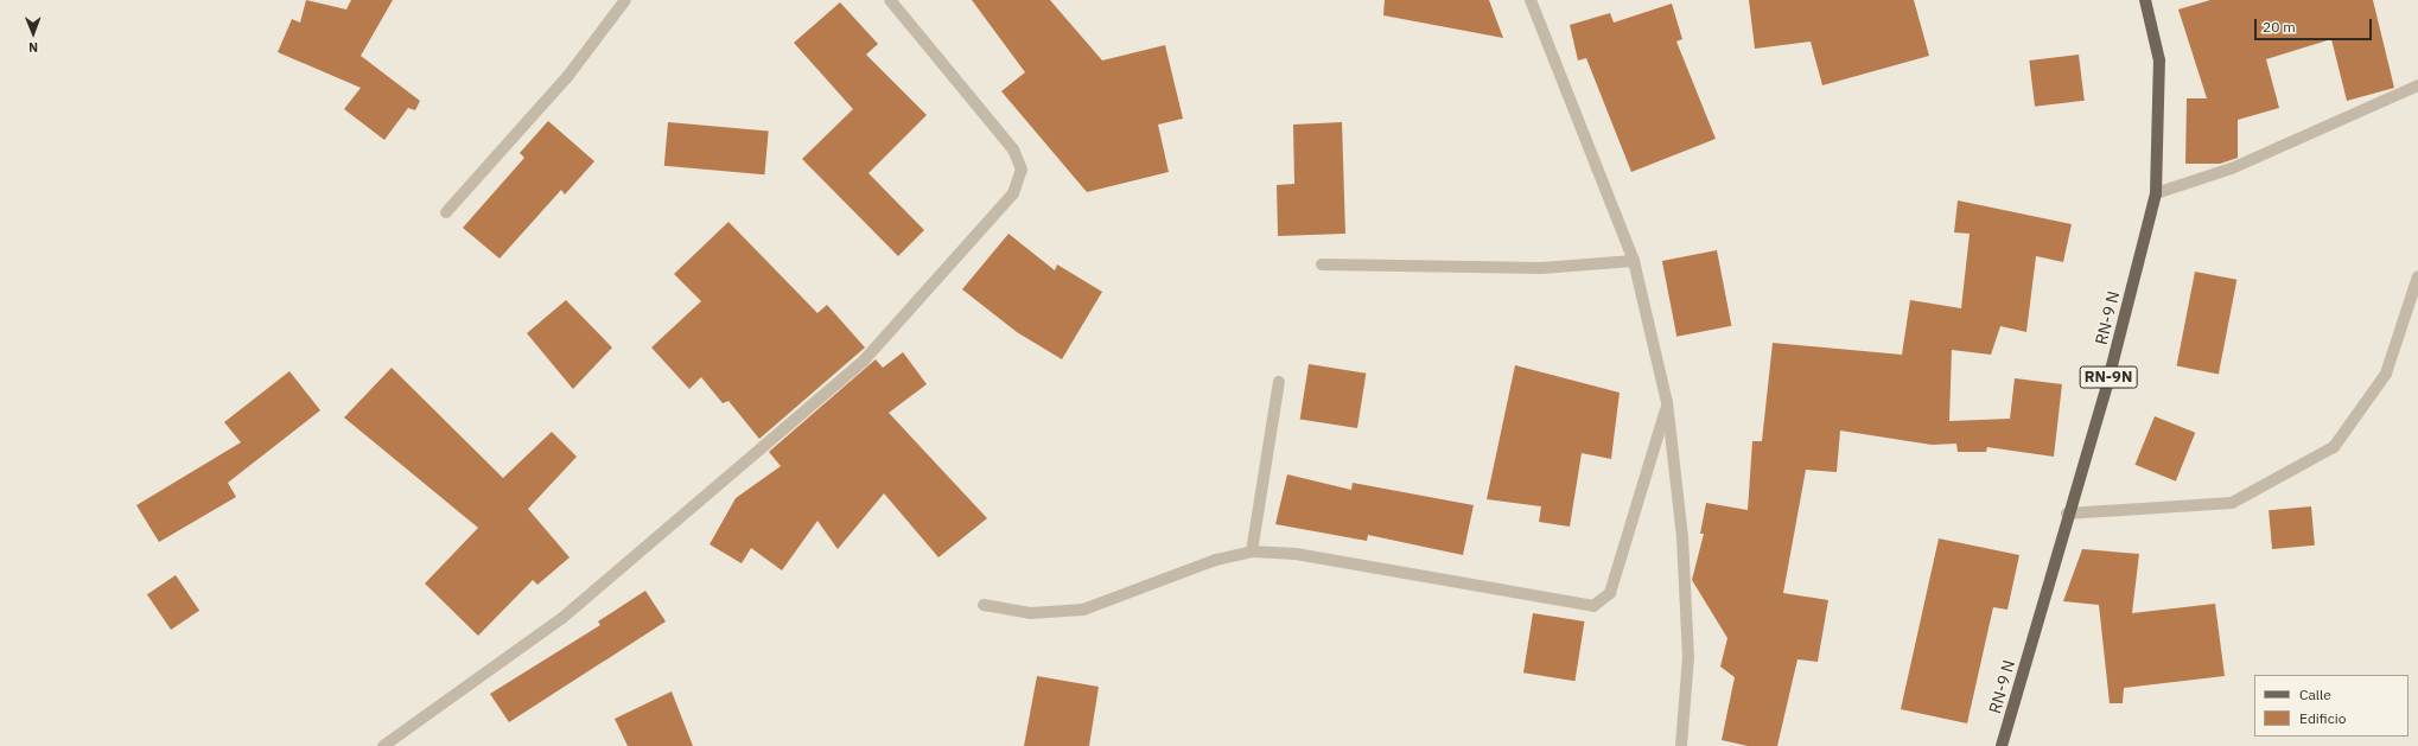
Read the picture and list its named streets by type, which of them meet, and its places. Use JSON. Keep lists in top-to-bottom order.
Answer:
{
  "streets": {
    "main road": ["RN-9 N", "RN-9N"]
  },
  "legend": ["Calle", "Edificio"],
  "scale_bar": "20 m",
  "north": "bottom"
}
